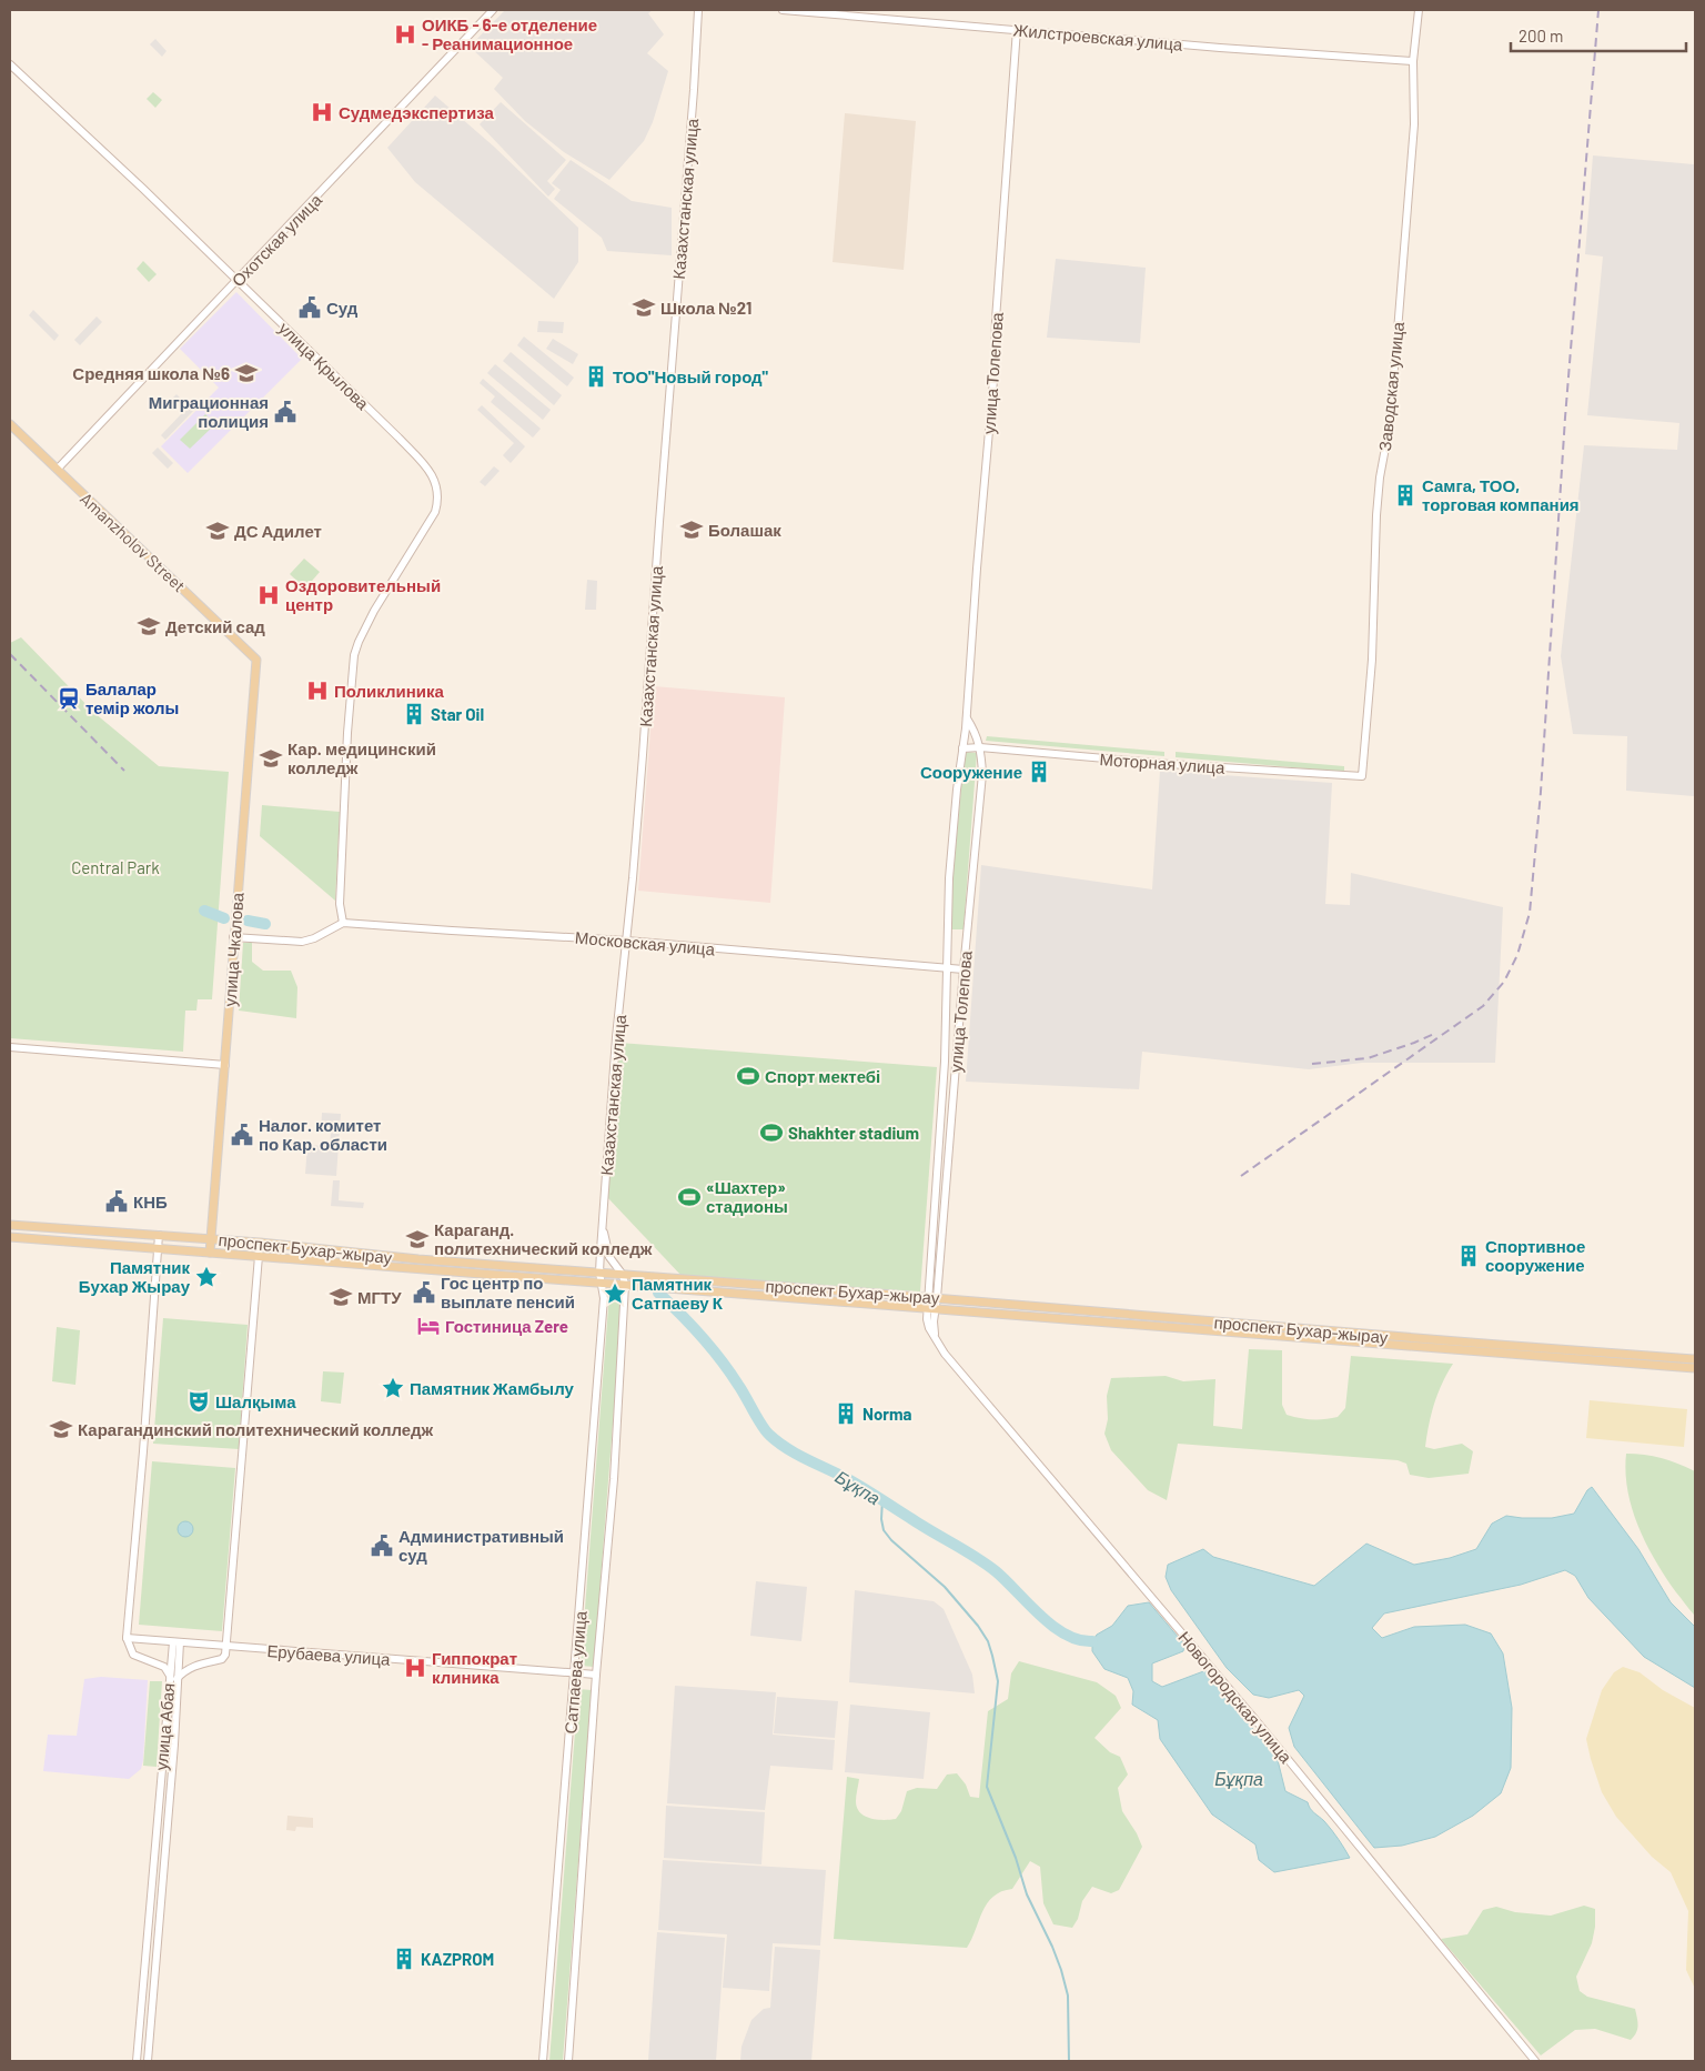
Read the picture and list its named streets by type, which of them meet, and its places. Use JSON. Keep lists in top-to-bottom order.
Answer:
{
  "streets": {
    "main road": ["Amanzholov Street", "улица Чкалова", "проспект Бухар-жырау"],
    "street": [
      "Жилстроевская улица",
      "Казахстанская улица",
      "Охотская улица",
      "улица Крылова",
      "улица Толепова",
      "Заводская улица",
      "Моторная улица",
      "Московская улица",
      "Ерубаева улица",
      "Сатпаева улица",
      "Новогородская улица",
      "улица Абая"
    ]
  },
  "crossings": [
    ["Жилстроевская улица", "улица Толепова"],
    ["Жилстроевская улица", "Заводская улица"],
    ["Казахстанская улица", "Московская улица"],
    ["Казахстанская улица", "проспект Бухар-жырау"],
    ["Казахстанская улица", "Сатпаева улица"],
    ["Охотская улица", "улица Крылова"],
    ["Охотская улица", "Amanzholov Street"],
    ["улица Крылова", "Московская улица"],
    ["улица Толепова", "Моторная улица"],
    ["улица Толепова", "Московская улица"],
    ["улица Толепова", "проспект Бухар-жырау"],
    ["улица Толепова", "Новогородская улица"],
    ["Заводская улица", "Моторная улица"],
    ["Amanzholov Street", "улица Чкалова"],
    ["улица Чкалова", "проспект Бухар-жырау"],
    ["проспект Бухар-жырау", "Сатпаева улица"],
    ["проспект Бухар-жырау", "Новогородская улица"],
    ["Ерубаева улица", "Сатпаева улица"],
    ["Ерубаева улица", "улица Абая"]
  ],
  "water": ["Бұқпа"],
  "parks": ["Central Park"],
  "places": {
    "hospital": [
      "ОИКБ - 6-е отделение - Реанимационное",
      "Судмедэкспертиза",
      "Оздоровительный центр",
      "Поликлиника",
      "Гиппократ клиника"
    ],
    "public building": [
      "Суд",
      "Миграционная полиция",
      "Налог. комитет по Кар. области",
      "КНБ",
      "Гос центр по выплате пенсий",
      "Административный суд"
    ],
    "school or university": [
      "Школа №21",
      "Средняя школа №6",
      "Болашак",
      "ДС Адилет",
      "Детский сад",
      "Кар. медицинский колледж",
      "Караганд. политехнический колледж",
      "МГТУ",
      "Карагандинский политехнический колледж"
    ],
    "building": [
      "ТОО\"Новый город\"",
      "Самга, ТОО, торговая компания",
      "Star Oil",
      "Сооружение",
      "Спортивное сооружение",
      "Norma",
      "KAZPROM"
    ],
    "station": ["Балалар темір жолы"],
    "sports": ["Спорт мектебі", "Shakhter stadium", "«Шахтер» стадионы"],
    "place": ["Памятник Бухар Жырау", "Памятник Сатпаеву К", "Памятник Жамбылу"],
    "hotel": ["Гостиница Zere"],
    "theatre": ["Шалқыма"]
  },
  "scale_bar": "200 m"
}
